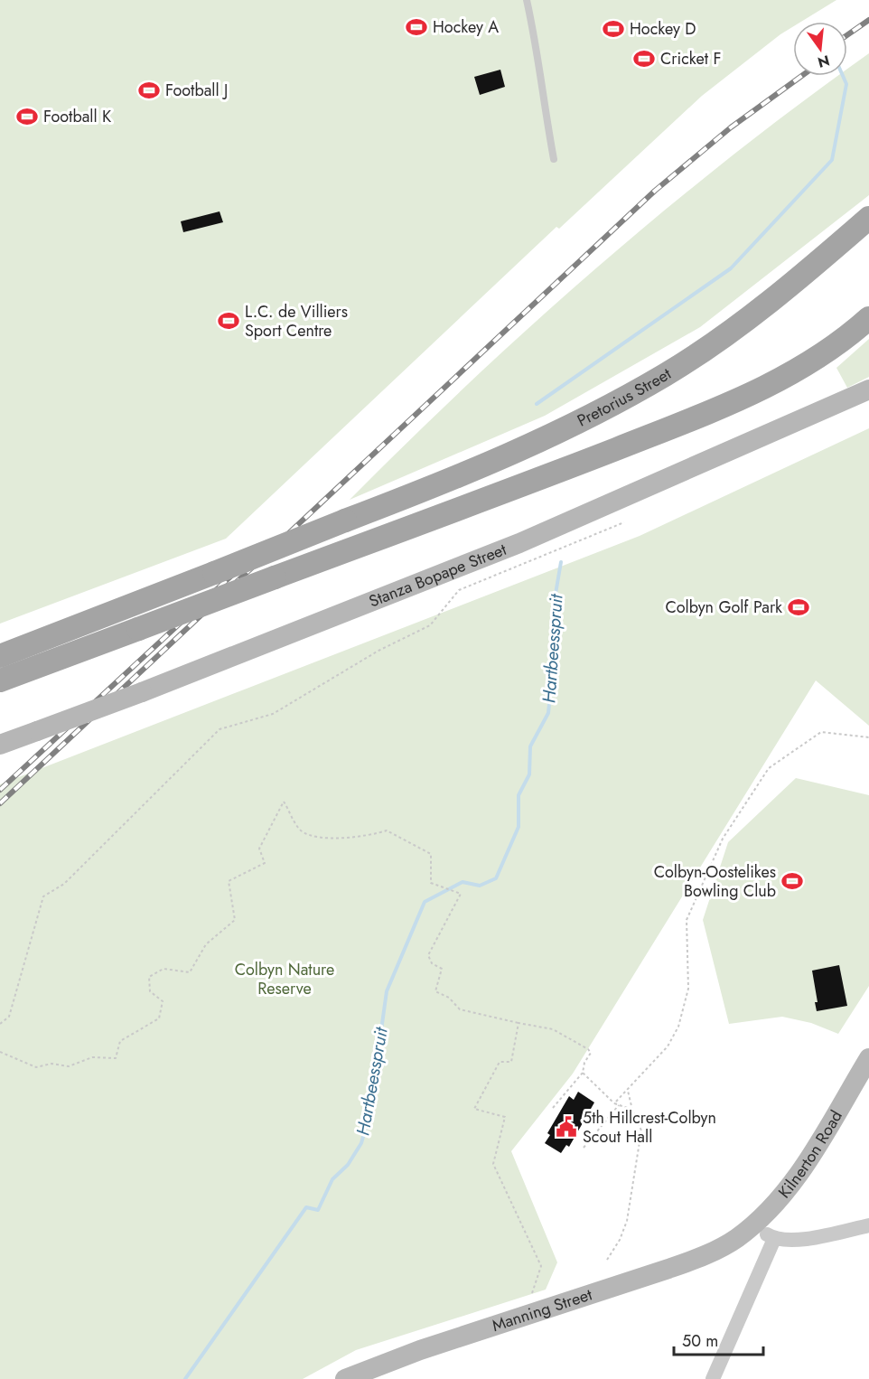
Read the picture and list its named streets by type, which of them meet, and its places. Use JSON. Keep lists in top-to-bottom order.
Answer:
{
  "streets": {
    "main road": [
      "Pretorius Street",
      "Stanza Bopape Street",
      "Kilnerton Road",
      "Manning Street"
    ]
  },
  "crossings": [
    ["Kilnerton Road", "Manning Street"]
  ],
  "water": ["Hartbeesspruit"],
  "parks": ["Colbyn Nature Reserve"],
  "places": {
    "sports": [
      "Hockey A",
      "Hockey D",
      "Cricket F",
      "Football J",
      "Football K",
      "L.C. de Villiers Sport Centre",
      "Colbyn Golf Park",
      "Colbyn-Oostelikes Bowling Club"
    ],
    "public building": ["5th Hillcrest-Colbyn Scout Hall"]
  },
  "scale_bar": "50 m",
  "north": "bottom"
}
